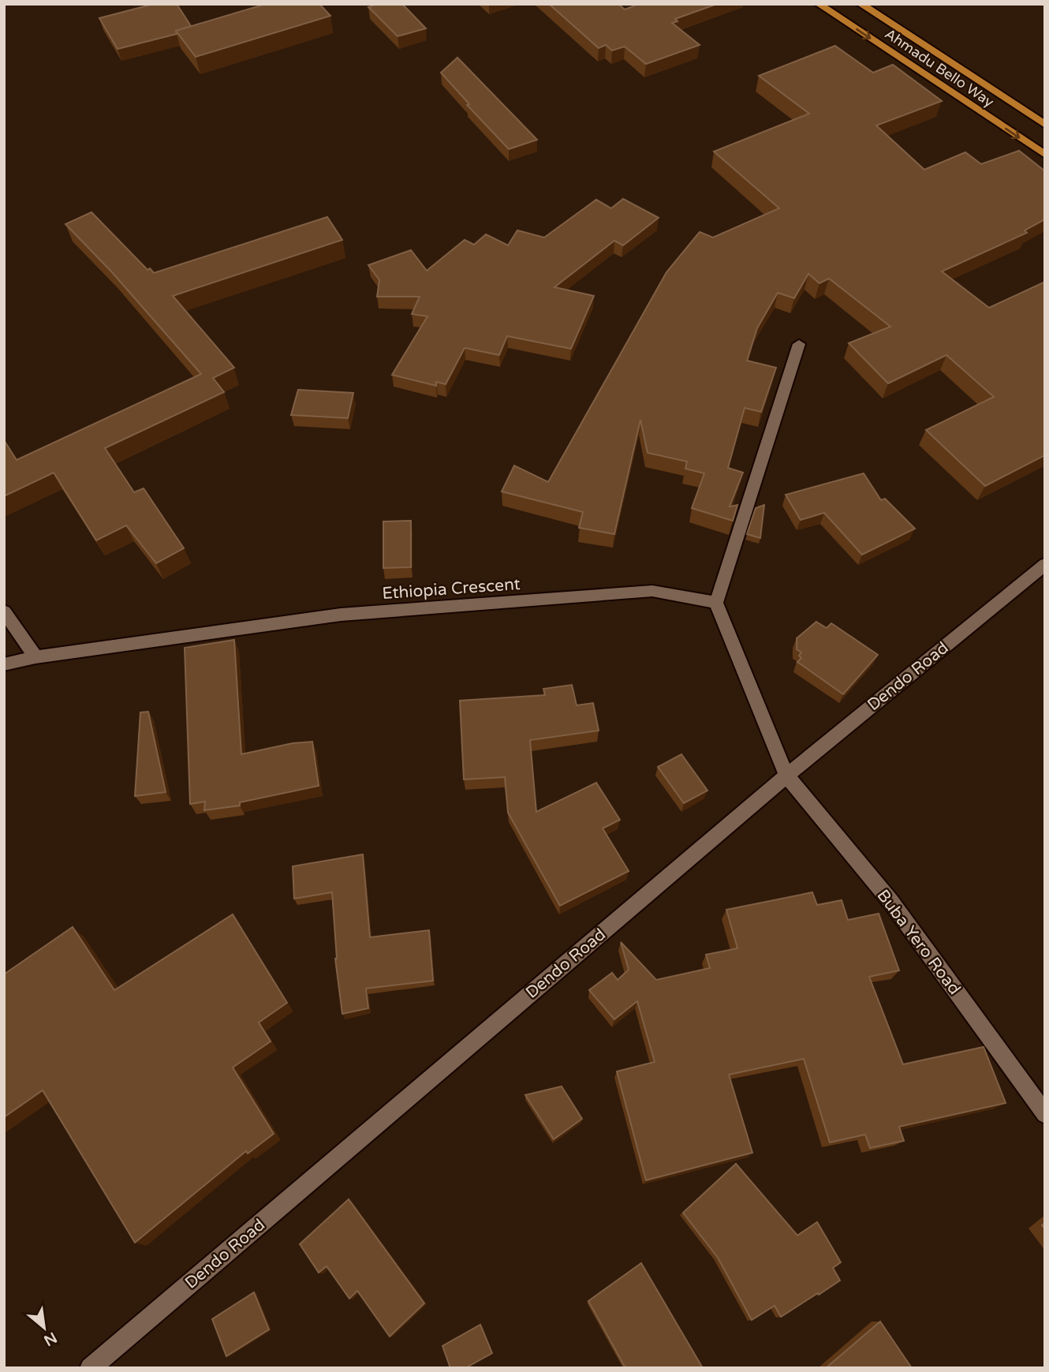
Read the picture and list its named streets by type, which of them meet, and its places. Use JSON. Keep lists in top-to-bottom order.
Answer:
{
  "streets": {
    "main road": ["Ahmadu Bello Way"],
    "street": ["Ethiopia Crescent", "Dendo Road", "Buba Yero Road"]
  },
  "crossings": [
    ["Dendo Road", "Buba Yero Road"]
  ],
  "north": "bottom right"
}
